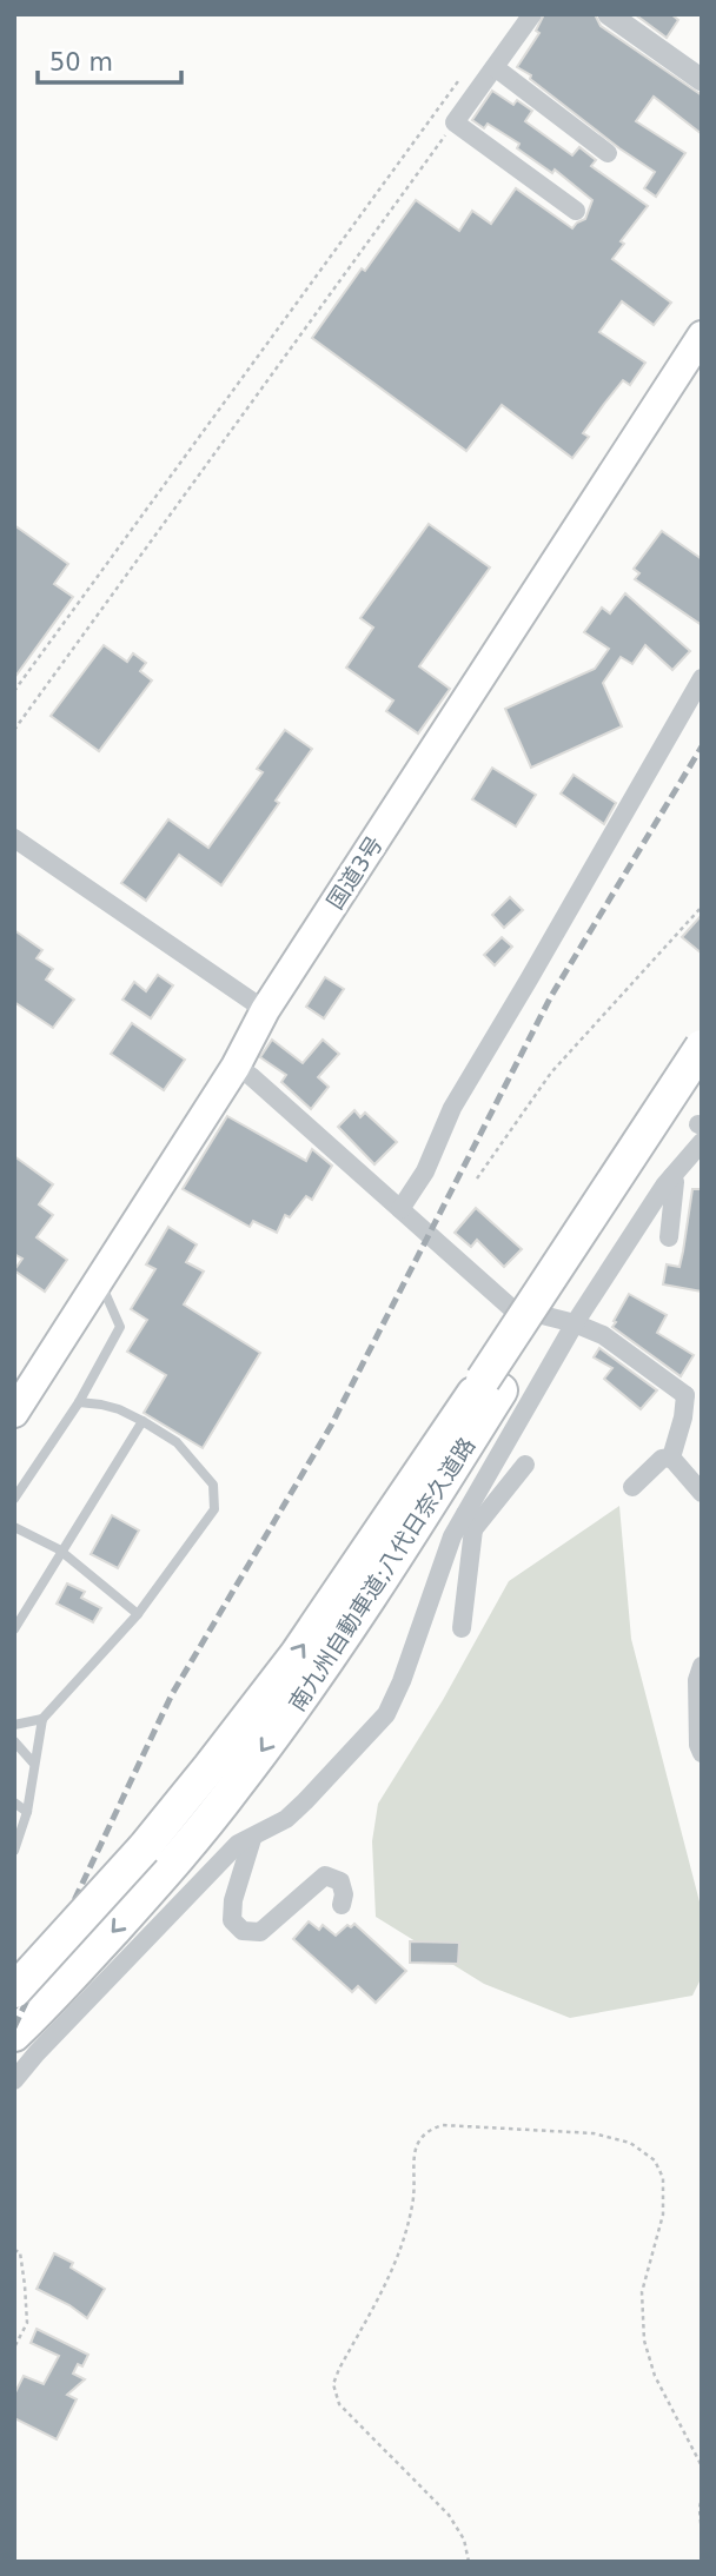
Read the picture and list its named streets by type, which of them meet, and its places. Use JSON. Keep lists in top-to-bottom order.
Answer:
{
  "streets": {
    "highway": ["国道3号", "南九州自動車道;八代日奈久道路"]
  },
  "scale_bar": "50 m"
}
